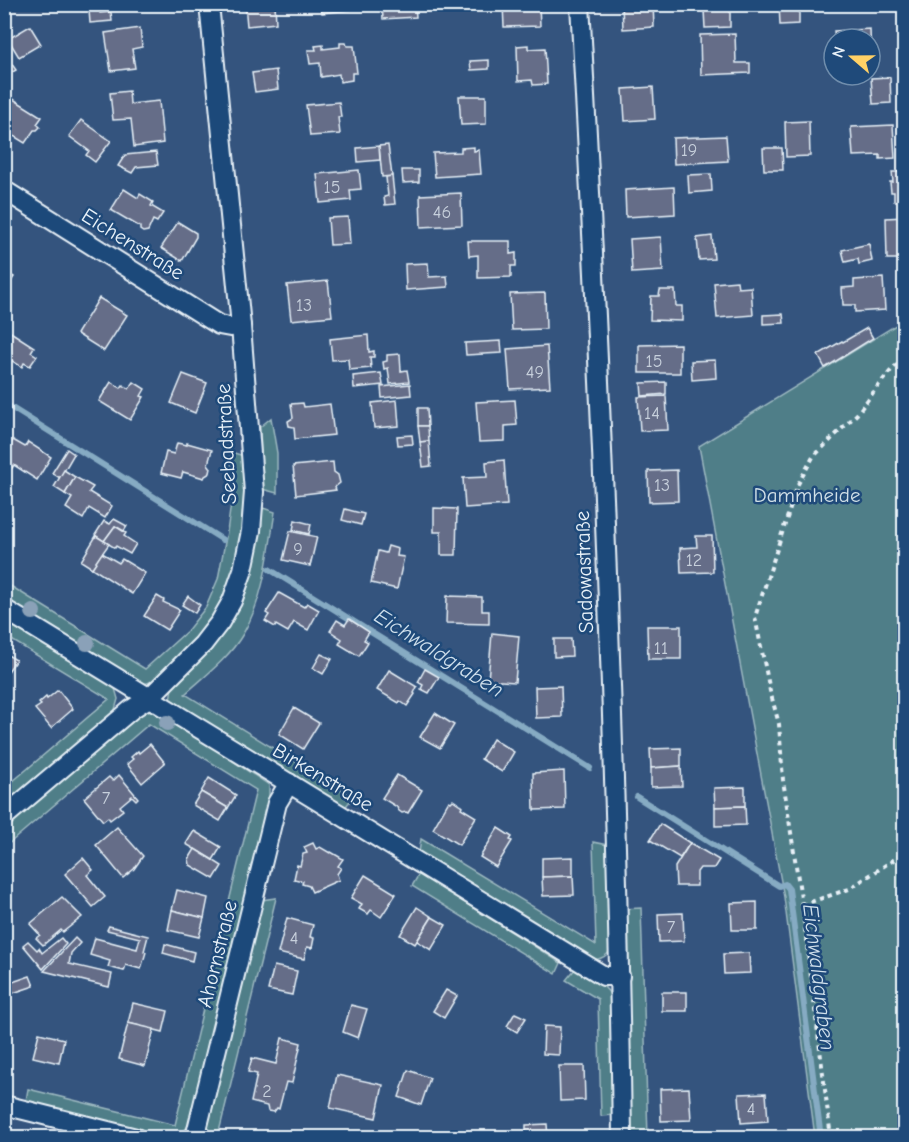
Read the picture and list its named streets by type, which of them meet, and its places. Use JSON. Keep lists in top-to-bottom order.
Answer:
{
  "streets": {
    "street": [
      "Eichenstraße",
      "Seebadstraße",
      "Sadowastraße",
      "Birkenstraße",
      "Ahornstraße"
    ]
  },
  "crossings": [
    ["Eichenstraße", "Seebadstraße"],
    ["Seebadstraße", "Birkenstraße"],
    ["Sadowastraße", "Birkenstraße"],
    ["Birkenstraße", "Ahornstraße"]
  ],
  "water": ["Eichwaldgraben"],
  "parks": ["Dammheide"],
  "house_numbers": [
    "19",
    "15",
    "46",
    "13",
    "15",
    "49",
    "14",
    "13",
    "9",
    "12",
    "11",
    "7",
    "7",
    "4",
    "2",
    "4"
  ],
  "north": "left"
}
